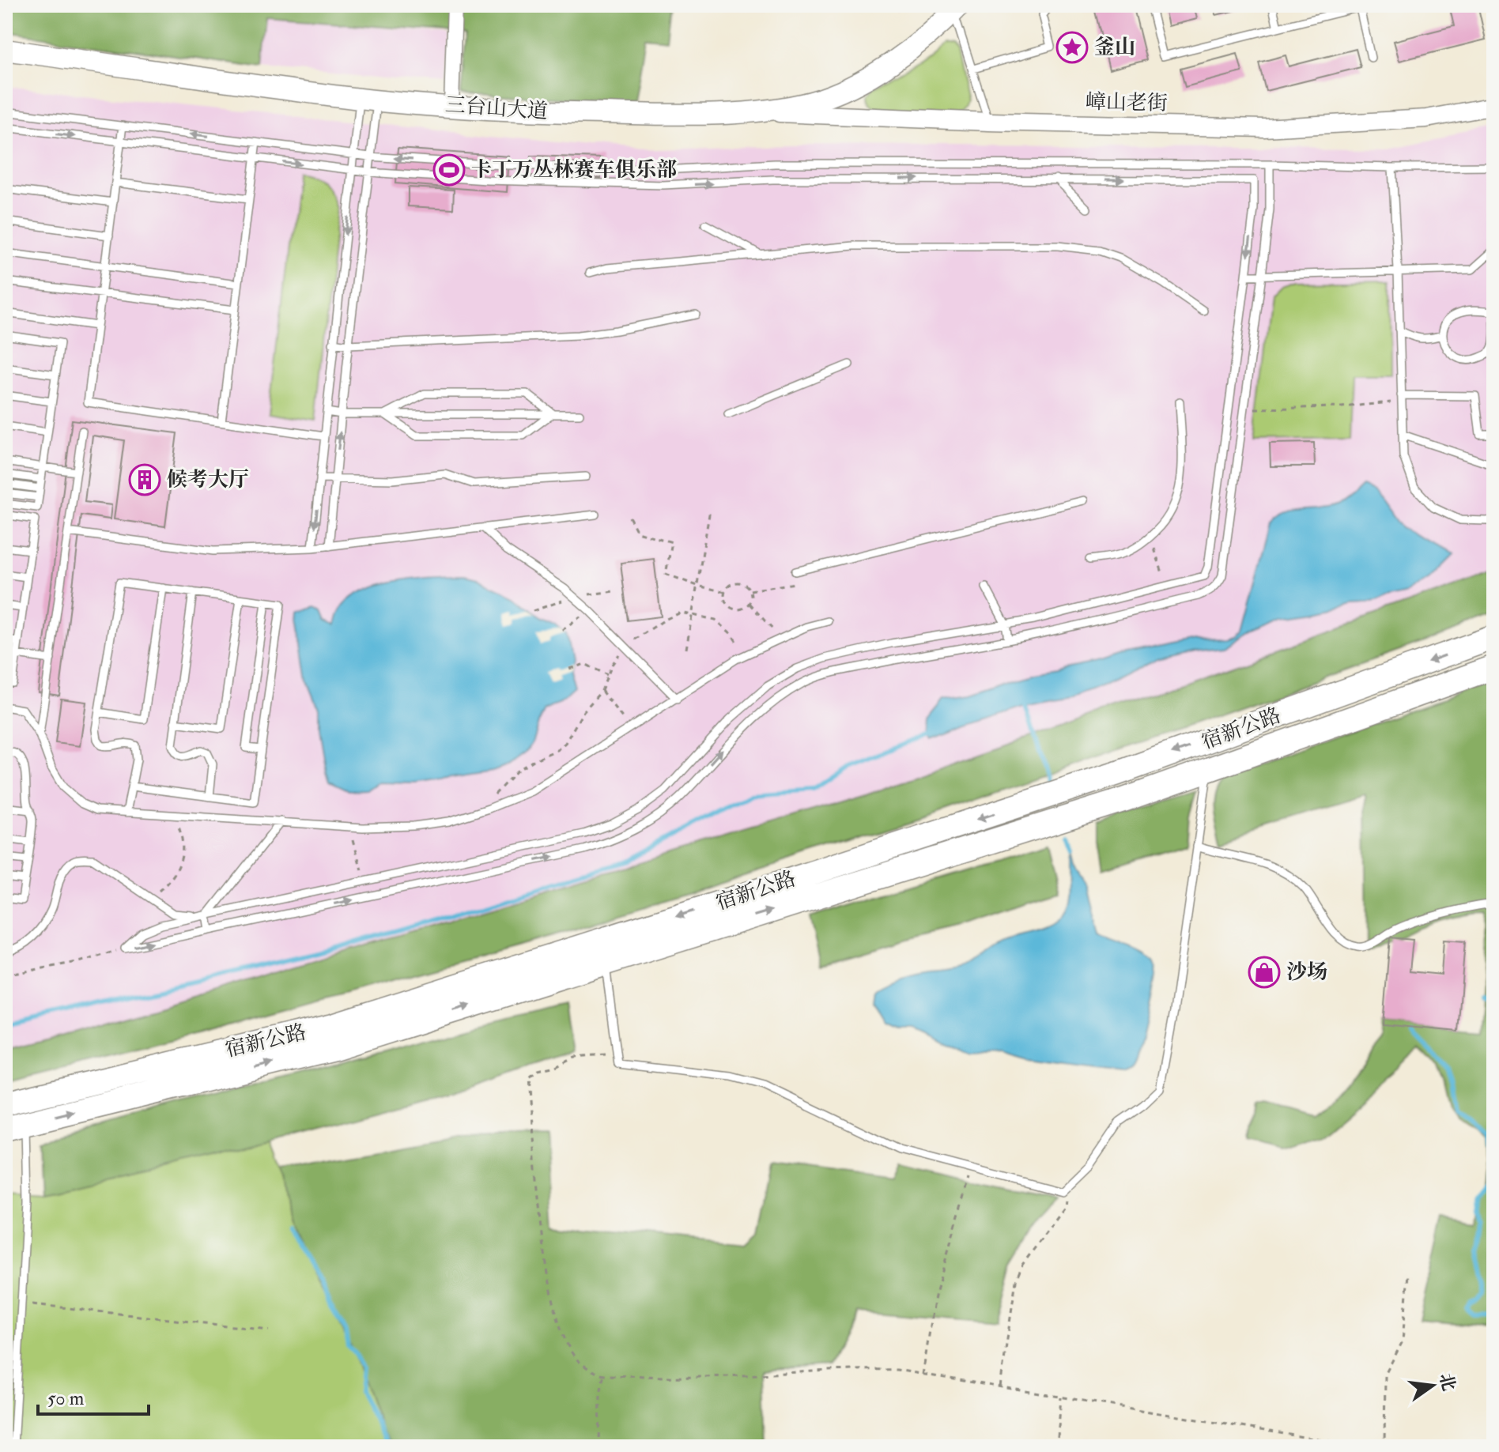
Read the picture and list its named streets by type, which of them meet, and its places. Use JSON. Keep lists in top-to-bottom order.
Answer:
{
  "streets": {
    "highway": ["宿新公路"],
    "main road": ["三台山大道"],
    "street": ["嶂山老街"]
  },
  "crossings": [
    ["嶂山老街", "三台山大道"]
  ],
  "places": {
    "place": ["釜山"],
    "sports": ["卡丁万丛林赛车俱乐部"],
    "building": ["候考大厅"],
    "shop": ["沙场"]
  },
  "scale_bar": "50 m",
  "north": "right"
}
